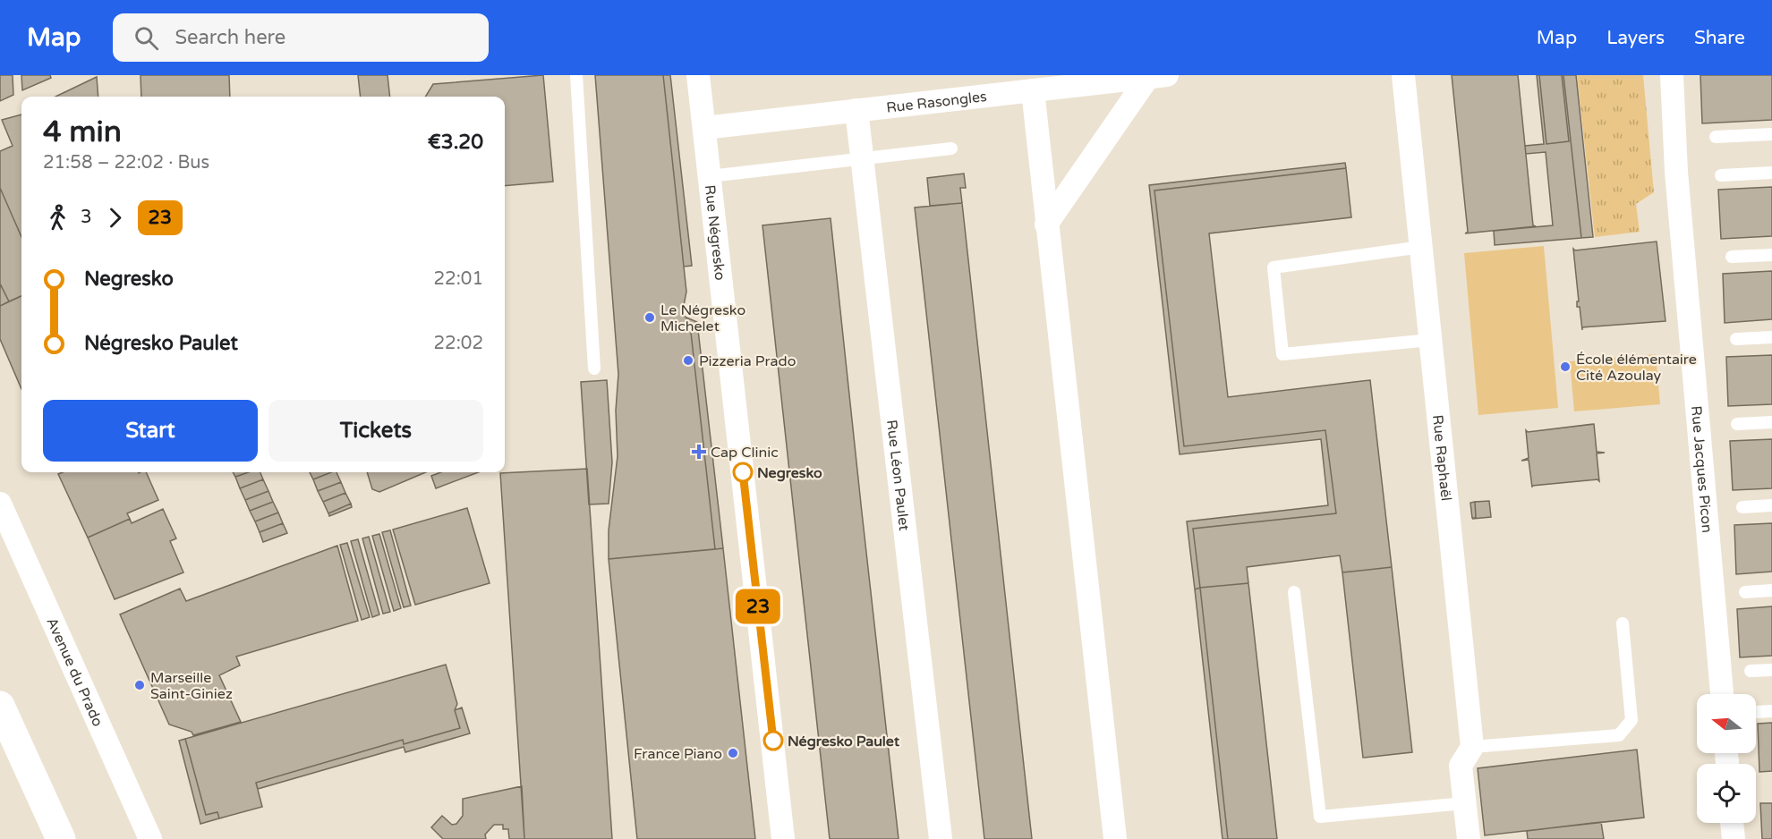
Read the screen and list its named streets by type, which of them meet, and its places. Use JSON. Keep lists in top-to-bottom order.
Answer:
{
  "streets": {
    "street": [
      "Rue Rasongles",
      "Rue Négresko",
      "Rue Raphaël",
      "Rue Jacques Picon",
      "Rue Léon Paulet",
      "Avenue du Prado"
    ]
  },
  "crossings": [
    ["Rue Rasongles", "Rue Négresko"],
    ["Rue Rasongles", "Rue Léon Paulet"]
  ],
  "places": {
    "other": [
      "Le Négresko Michelet",
      "Pizzeria Prado",
      "École élémentaire Cité Azoulay",
      "Negresko",
      "Marseille Saint-Giniez",
      "Négresko Paulet",
      "France Piano"
    ],
    "health": ["Cap Clinic"]
  },
  "lines": ["bus line 23"],
  "north": "left",
  "page": {
    "header": "Map",
    "search": "Search here",
    "nav": ["Map", "Layers", "Share"],
    "on_map": "23",
    "heading": ["4 min", "21:58 – 22:02 · Bus", "€3.20"],
    "legs": ["3", "23"],
    "list": [
      {
        "name": "Negresko",
        "value": "22:01"
      },
      {
        "name": "Négresko Paulet",
        "value": "22:02"
      }
    ],
    "buttons": ["Start", "Tickets"]
  }
}
